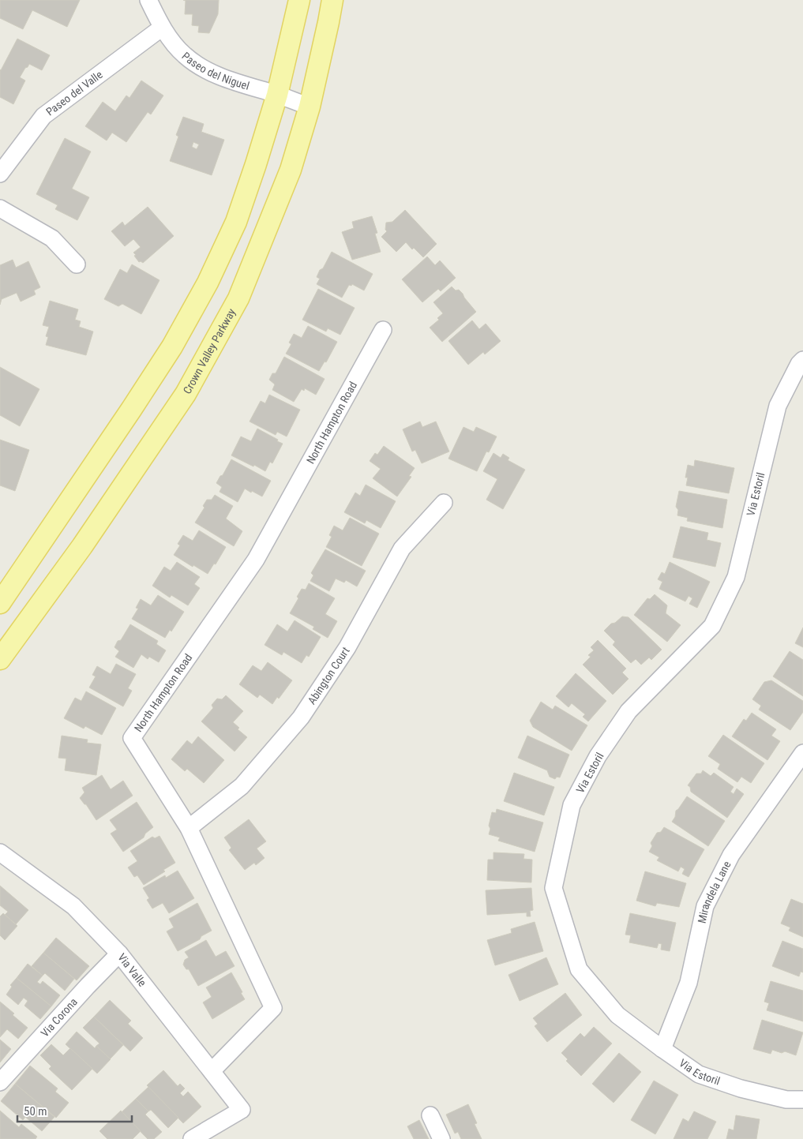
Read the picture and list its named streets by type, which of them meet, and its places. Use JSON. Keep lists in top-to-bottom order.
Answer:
{
  "streets": {
    "main road": ["Crown Valley Parkway"],
    "street": [
      "Paseo del Niguel",
      "Paseo del Valle",
      "North Hampton Road",
      "Via Estoril",
      "Abington Court",
      "Mirandela Lane",
      "Via Valle",
      "Via Corona"
    ]
  },
  "crossings": [
    ["Paseo del Niguel", "Paseo del Valle"],
    ["Paseo del Niguel", "Crown Valley Parkway"],
    ["North Hampton Road", "Abington Court"],
    ["North Hampton Road", "Via Valle"],
    ["Via Estoril", "Mirandela Lane"],
    ["Via Valle", "Via Corona"]
  ],
  "scale_bar": "50 m"
}
